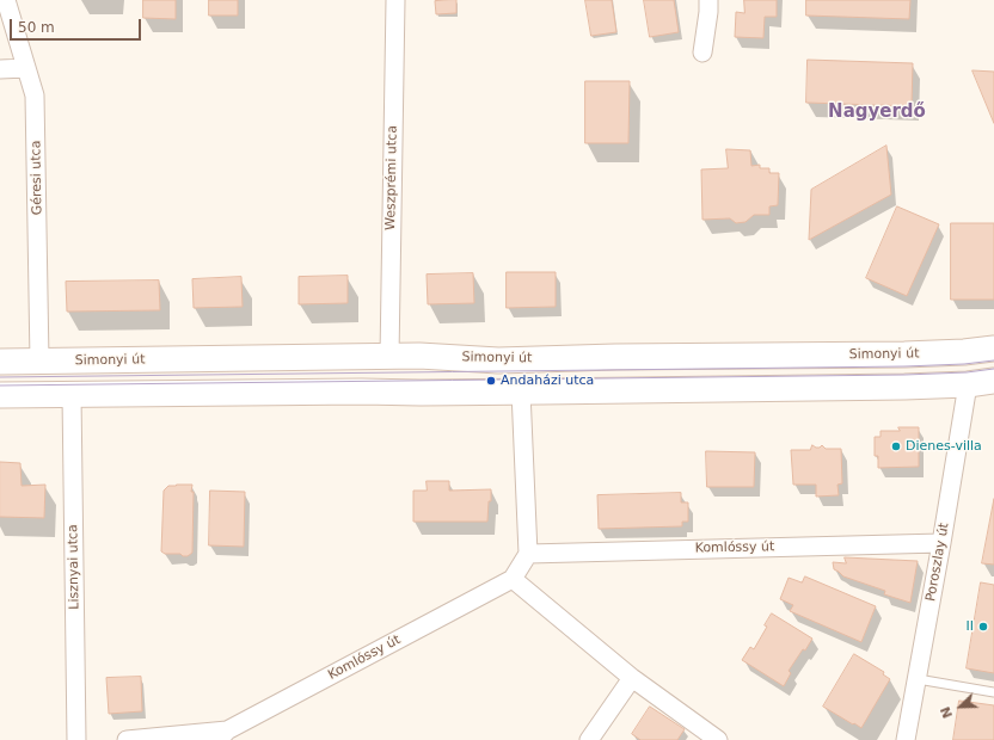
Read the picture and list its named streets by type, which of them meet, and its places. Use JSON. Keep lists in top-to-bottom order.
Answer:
{
  "streets": {
    "street": [
      "Géresi utca",
      "Weszprémi utca",
      "Simonyi út",
      "Komlóssy út",
      "Poroszlay út",
      "Lisznyai utca"
    ]
  },
  "crossings": [
    ["Géresi utca", "Simonyi út"],
    ["Weszprémi utca", "Simonyi út"],
    ["Komlóssy út", "Poroszlay út"]
  ],
  "districts": ["Nagyerdő"],
  "places": ["Andaházi utca", "Dienes-villa", "II"],
  "scale_bar": "50 m",
  "north": "bottom left"
}
